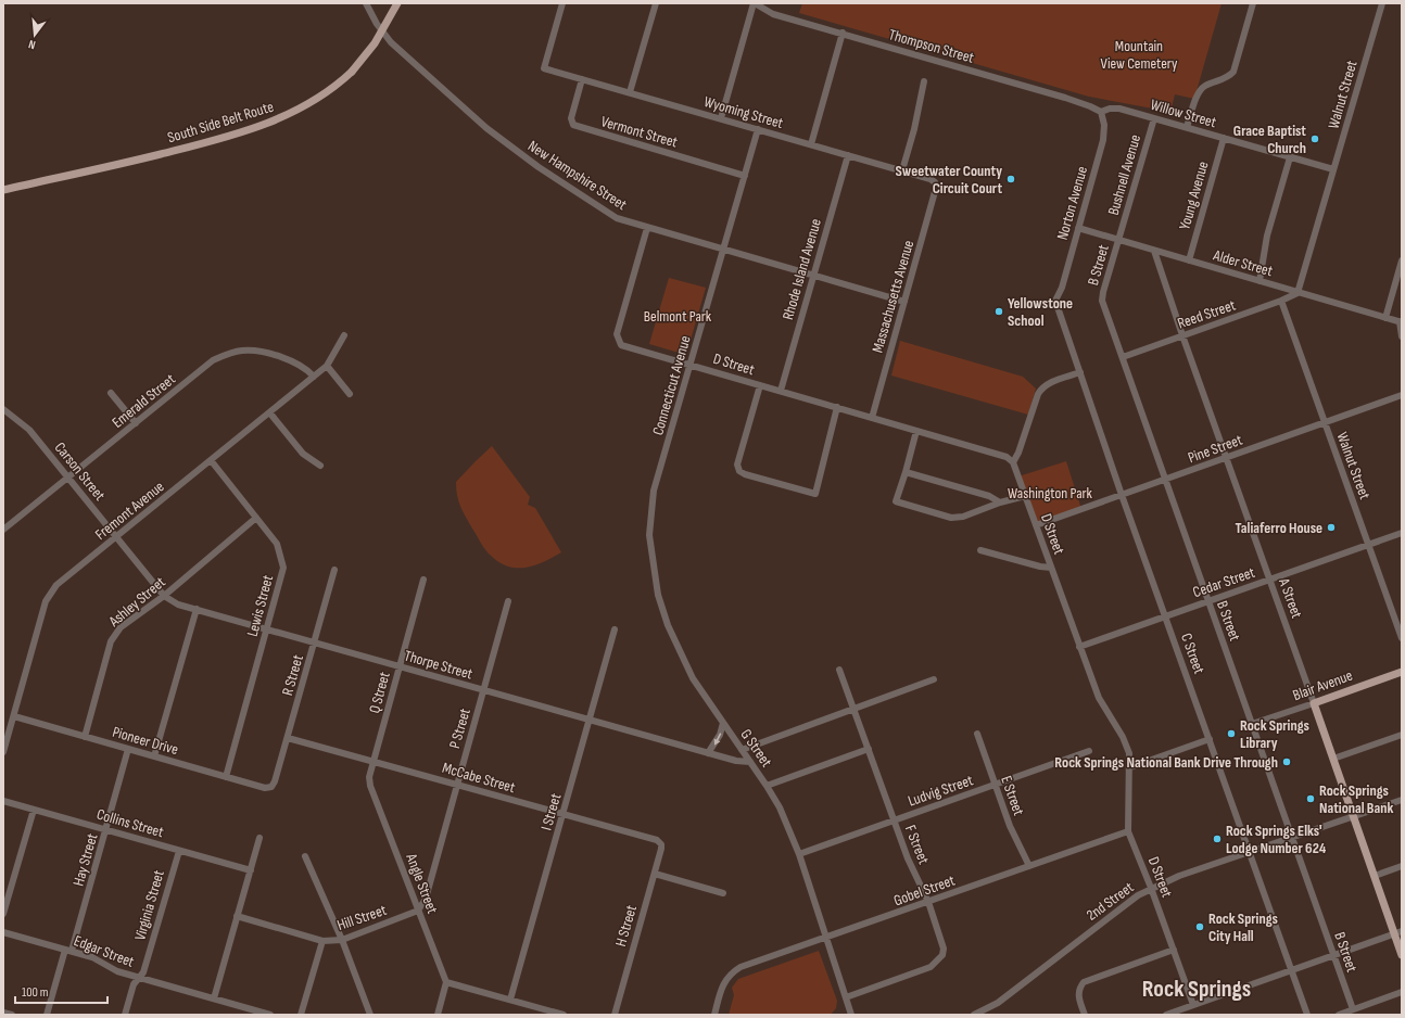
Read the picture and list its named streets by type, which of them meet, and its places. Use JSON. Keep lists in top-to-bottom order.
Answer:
{
  "streets": {
    "main road": ["South Side Belt Route", "A Street", "Blair Avenue"],
    "street": [
      "Thompson Street",
      "Walnut Street",
      "Wyoming Street",
      "Willow Street",
      "Vermont Street",
      "New Hampshire Street",
      "Bushnell Avenue",
      "Young Avenue",
      "Norton Avenue",
      "Alder Street",
      "B Street",
      "Rhode Island Avenue",
      "Massachusetts Avenue",
      "Reed Street",
      "D Street",
      "Connecticut Avenue",
      "Emerald Street",
      "Pine Street",
      "Carson Street",
      "Fremont Avenue",
      "Cedar Street",
      "Ashley Street",
      "Lewis Street",
      "C Street",
      "Thorpe Street",
      "R Street",
      "Q Street",
      "P Street",
      "Pioneer Drive",
      "G Street",
      "McCabe Street",
      "Ludvig Street",
      "E Street",
      "I Street",
      "Collins Street",
      "F Street",
      "Hay Street",
      "Angle Street",
      "Gobel Street",
      "2nd Street",
      "Virginia Street",
      "Hill Street",
      "H Street",
      "Edgar Street"
    ]
  },
  "crossings": [
    ["Thompson Street", "Willow Street"],
    ["Thompson Street", "Norton Avenue"],
    ["Walnut Street", "Willow Street"],
    ["Walnut Street", "Alder Street"],
    ["Walnut Street", "Reed Street"],
    ["Walnut Street", "Pine Street"],
    ["Walnut Street", "Cedar Street"],
    ["Wyoming Street", "Vermont Street"],
    ["Wyoming Street", "Rhode Island Avenue"],
    ["Wyoming Street", "Massachusetts Avenue"],
    ["Wyoming Street", "Connecticut Avenue"],
    ["Willow Street", "Bushnell Avenue"],
    ["Willow Street", "Young Avenue"],
    ["Willow Street", "Norton Avenue"],
    ["Vermont Street", "Connecticut Avenue"],
    ["New Hampshire Street", "Rhode Island Avenue"],
    ["New Hampshire Street", "Massachusetts Avenue"],
    ["New Hampshire Street", "D Street"],
    ["New Hampshire Street", "Connecticut Avenue"],
    ["Bushnell Avenue", "Alder Street"],
    ["Bushnell Avenue", "B Street"],
    ["Young Avenue", "Alder Street"],
    ["Norton Avenue", "Alder Street"],
    ["Norton Avenue", "C Street"],
    ["Alder Street", "B Street"],
    ["Alder Street", "Reed Street"],
    ["Alder Street", "A Street"],
    ["B Street", "Reed Street"],
    ["B Street", "Pine Street"],
    ["B Street", "Cedar Street"],
    ["B Street", "Blair Avenue"],
    ["B Street", "2nd Street"],
    ["Rhode Island Avenue", "D Street"],
    ["Massachusetts Avenue", "D Street"],
    ["Reed Street", "A Street"],
    ["D Street", "Connecticut Avenue"],
    ["D Street", "Pine Street"],
    ["D Street", "Cedar Street"],
    ["D Street", "Gobel Street"],
    ["D Street", "2nd Street"],
    ["Connecticut Avenue", "G Street"],
    ["Emerald Street", "Carson Street"],
    ["Emerald Street", "Fremont Avenue"],
    ["Pine Street", "A Street"],
    ["Pine Street", "C Street"],
    ["Carson Street", "Fremont Avenue"],
    ["Carson Street", "Ashley Street"],
    ["Carson Street", "Thorpe Street"],
    ["Fremont Avenue", "Lewis Street"],
    ["Fremont Avenue", "Pioneer Drive"],
    ["Cedar Street", "A Street"],
    ["Cedar Street", "C Street"],
    ["A Street", "Blair Avenue"],
    ["A Street", "2nd Street"],
    ["Ashley Street", "Lewis Street"],
    ["Ashley Street", "Thorpe Street"],
    ["Ashley Street", "Pioneer Drive"],
    ["Lewis Street", "Thorpe Street"],
    ["Lewis Street", "Pioneer Drive"],
    ["C Street", "2nd Street"],
    ["Thorpe Street", "R Street"],
    ["Thorpe Street", "Q Street"],
    ["Thorpe Street", "P Street"],
    ["Thorpe Street", "G Street"],
    ["Thorpe Street", "I Street"],
    ["R Street", "Pioneer Drive"],
    ["R Street", "McCabe Street"],
    ["Q Street", "McCabe Street"],
    ["Q Street", "Angle Street"],
    ["P Street", "McCabe Street"],
    ["P Street", "Angle Street"],
    ["P Street", "Hill Street"],
    ["Pioneer Drive", "Hay Street"],
    ["G Street", "Ludvig Street"],
    ["G Street", "F Street"],
    ["G Street", "Gobel Street"],
    ["McCabe Street", "I Street"],
    ["McCabe Street", "Angle Street"],
    ["McCabe Street", "H Street"],
    ["Ludvig Street", "E Street"],
    ["Ludvig Street", "F Street"],
    ["E Street", "Gobel Street"],
    ["Collins Street", "Hay Street"],
    ["Collins Street", "Virginia Street"],
    ["F Street", "Gobel Street"],
    ["Hay Street", "Edgar Street"],
    ["Angle Street", "Hill Street"],
    ["Virginia Street", "Edgar Street"]
  ],
  "districts": ["Rock Springs"],
  "parks": ["Mountain View Cemetery", "Belmont Park", "Washington Park"],
  "places": [
    "Grace Baptist Church",
    "Sweetwater County Circuit Court",
    "Yellowstone School",
    "Taliaferro House",
    "Rock Springs Library",
    "Rock Springs National Bank Drive Through",
    "Rock Springs National Bank",
    "Rock Springs Elks' Lodge Number 624",
    "Rock Springs City Hall"
  ],
  "scale_bar": "100 m",
  "north": "bottom"
}
